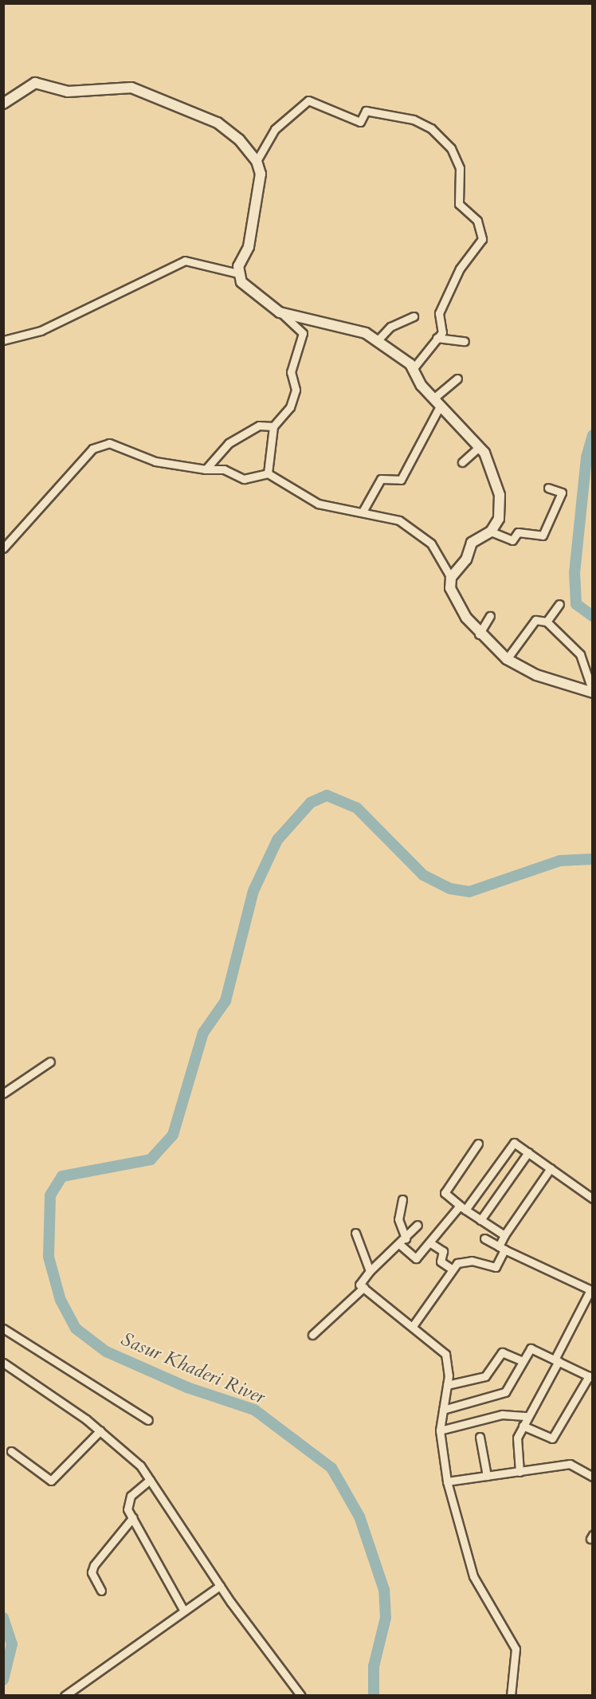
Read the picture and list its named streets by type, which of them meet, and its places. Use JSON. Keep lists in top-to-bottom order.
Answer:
{
  "water": ["Sasur Khaderi River"]
}
